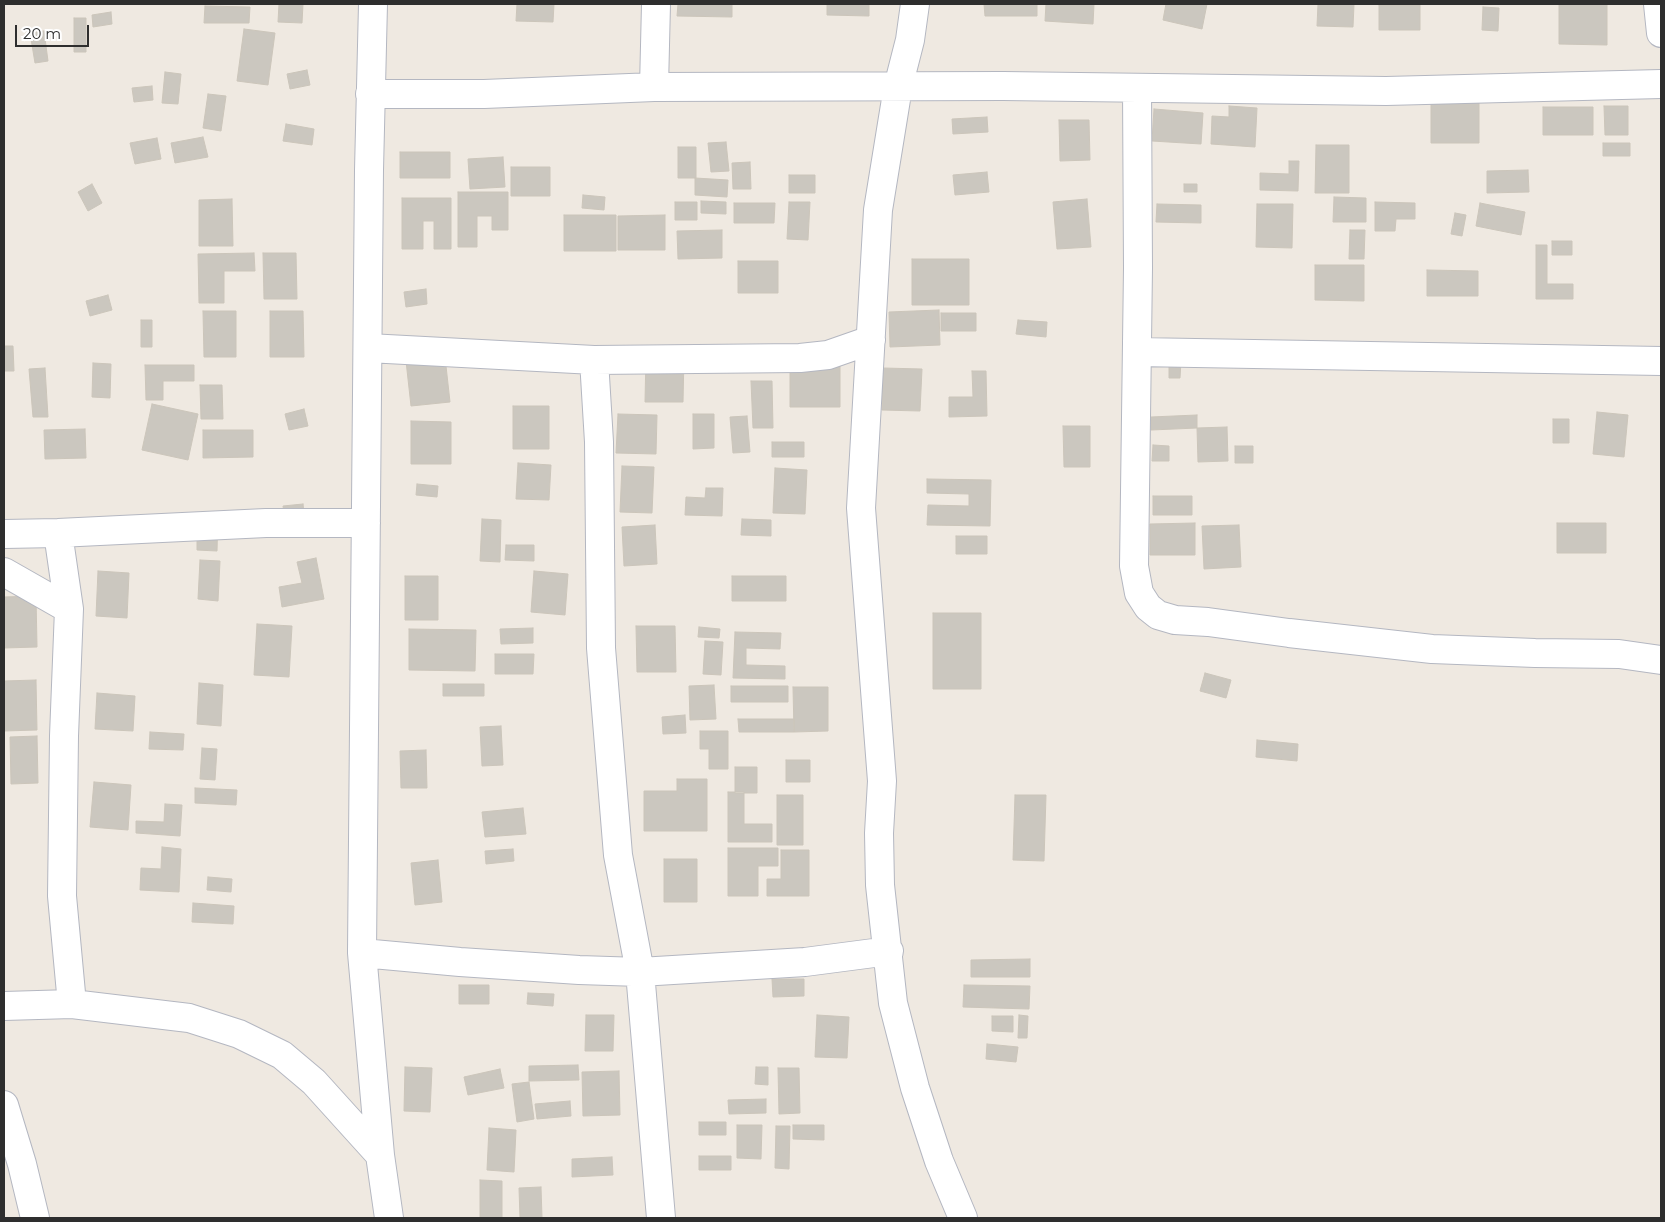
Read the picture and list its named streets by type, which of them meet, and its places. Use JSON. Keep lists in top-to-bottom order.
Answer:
{
  "scale_bar": "20 m"
}
